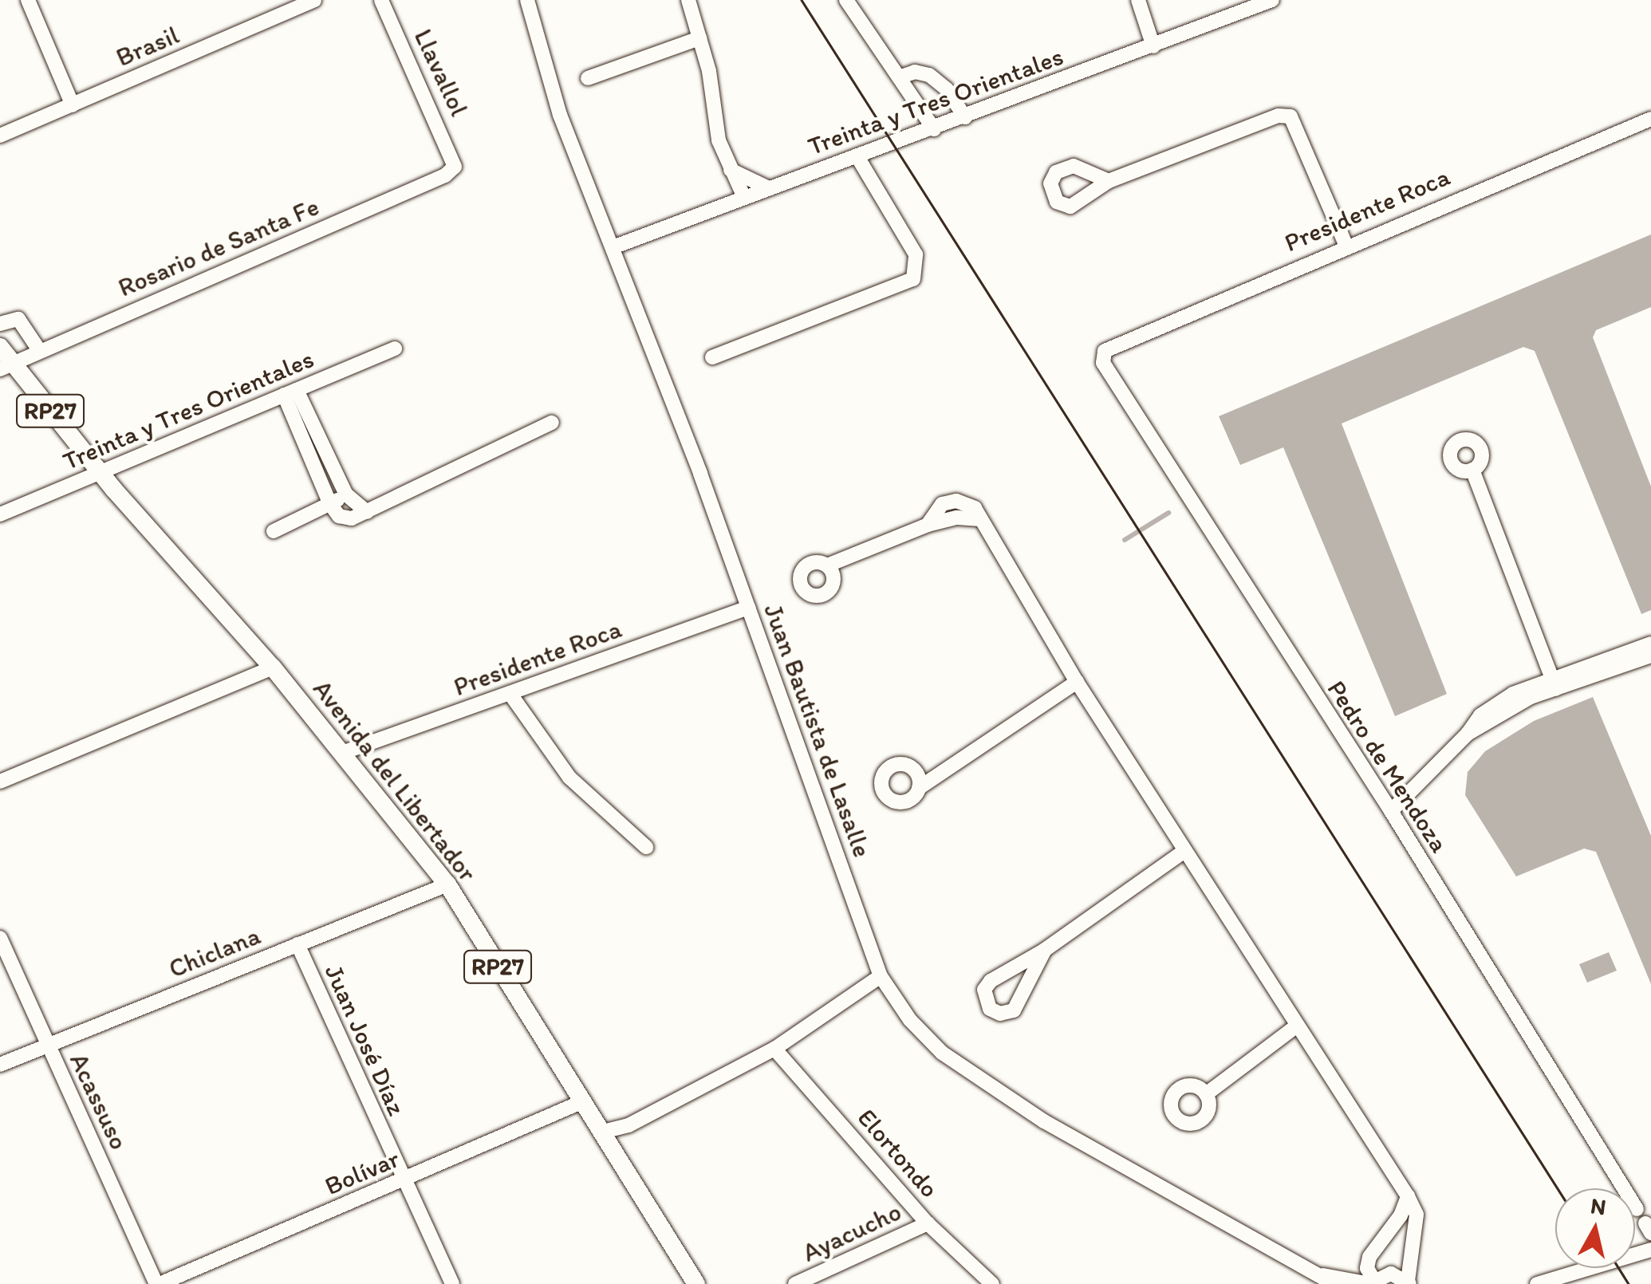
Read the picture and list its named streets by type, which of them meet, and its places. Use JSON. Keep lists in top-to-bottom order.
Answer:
{
  "streets": {
    "main road": ["RP27", "Avenida del Libertador"],
    "street": [
      "Brasil",
      "Llavallol",
      "Treinta y Tres Orientales",
      "Presidente Roca",
      "Rosario de Santa Fe",
      "Juan Bautista de Lasalle",
      "Pedro de Mendoza",
      "Chiclana",
      "Juan José Díaz",
      "Acassuso",
      "Elortondo",
      "Bolívar",
      "Ayacucho"
    ]
  },
  "crossings": [
    ["Llavallol", "Rosario de Santa Fe"],
    ["Treinta y Tres Orientales", "Juan Bautista de Lasalle"],
    ["Treinta y Tres Orientales", "Avenida del Libertador"],
    ["Presidente Roca", "Juan Bautista de Lasalle"],
    ["Presidente Roca", "Pedro de Mendoza"],
    ["Presidente Roca", "Avenida del Libertador"],
    ["Rosario de Santa Fe", "Avenida del Libertador"],
    ["Avenida del Libertador", "Chiclana"],
    ["Avenida del Libertador", "Bolívar"],
    ["Chiclana", "Juan José Díaz"],
    ["Chiclana", "Acassuso"],
    ["Juan José Díaz", "Bolívar"],
    ["Acassuso", "Bolívar"],
    ["Elortondo", "Ayacucho"]
  ],
  "north": "top"
}
